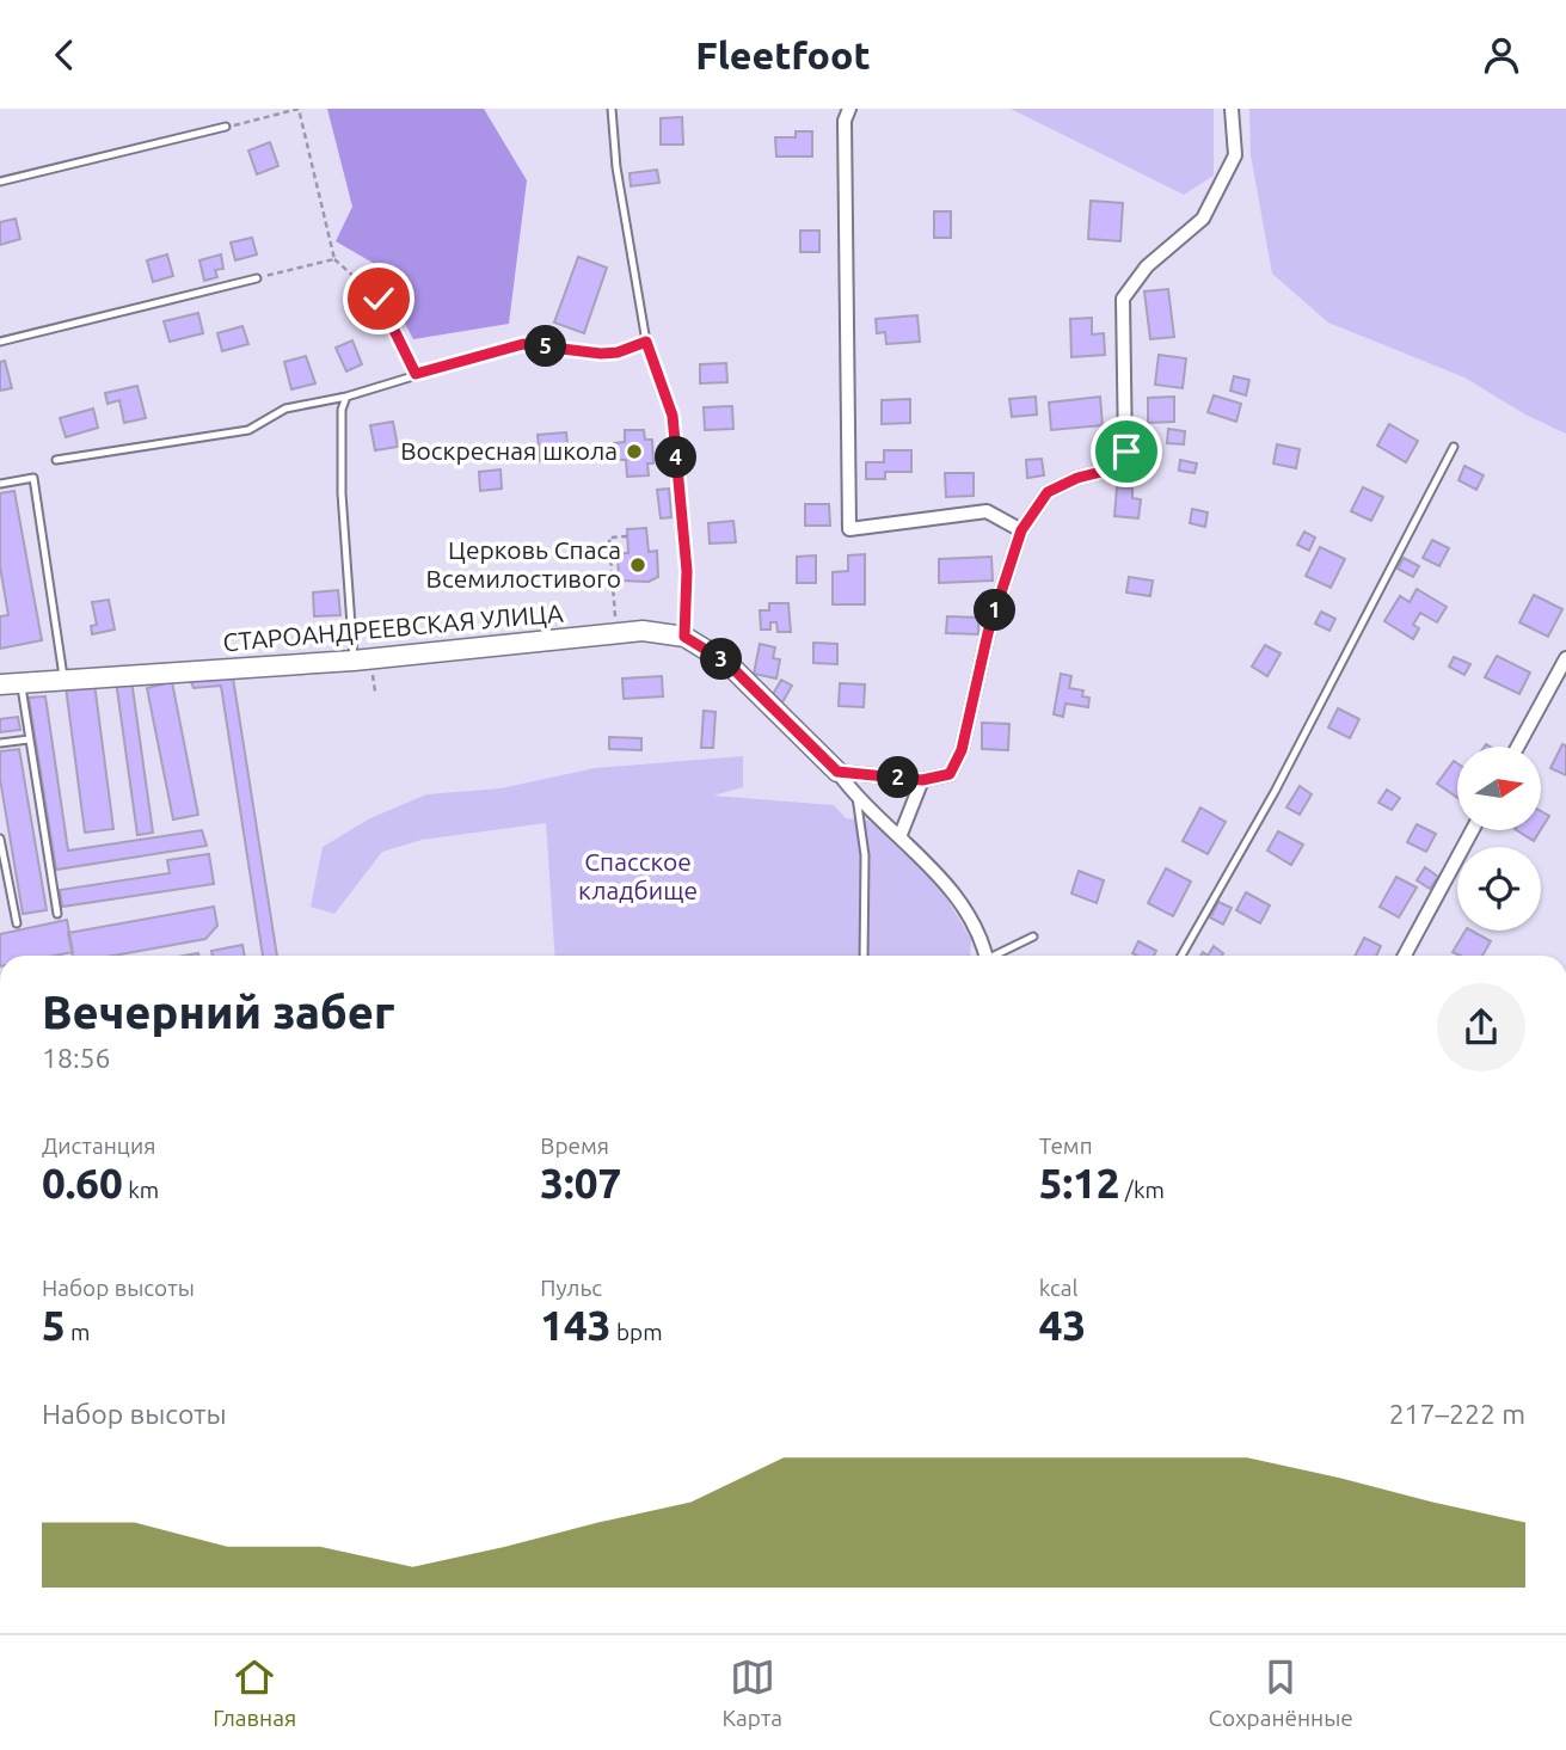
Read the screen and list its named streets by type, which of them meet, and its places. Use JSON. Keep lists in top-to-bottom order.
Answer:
{
  "streets": {
    "street": ["СТАРОАНДРЕЕВСКАЯ УЛИЦА"]
  },
  "parks": ["Спасское кладбище"],
  "places": ["Воскресная школа", "Церковь Спаса Всемилостивого"],
  "north": "right",
  "page": {
    "header": "Fleetfoot",
    "pins": [
      "5",
      "4",
      "1",
      "3",
      "2"
    ],
    "heading": ["Вечерний забег", "18:56"],
    "stats": [
      ["Дистанция", "0.60 km"],
      ["Время", "3:07"],
      ["Темп", "5:12 /km"],
      ["Набор высоты", "5 m"],
      ["Пульс", "143 bpm"],
      ["kcal", "43"]
    ],
    "chart": ["Набор высоты", "217–222 m"],
    "tabs": ["Главная", "Карта", "Сохранённые"]
  }
}
